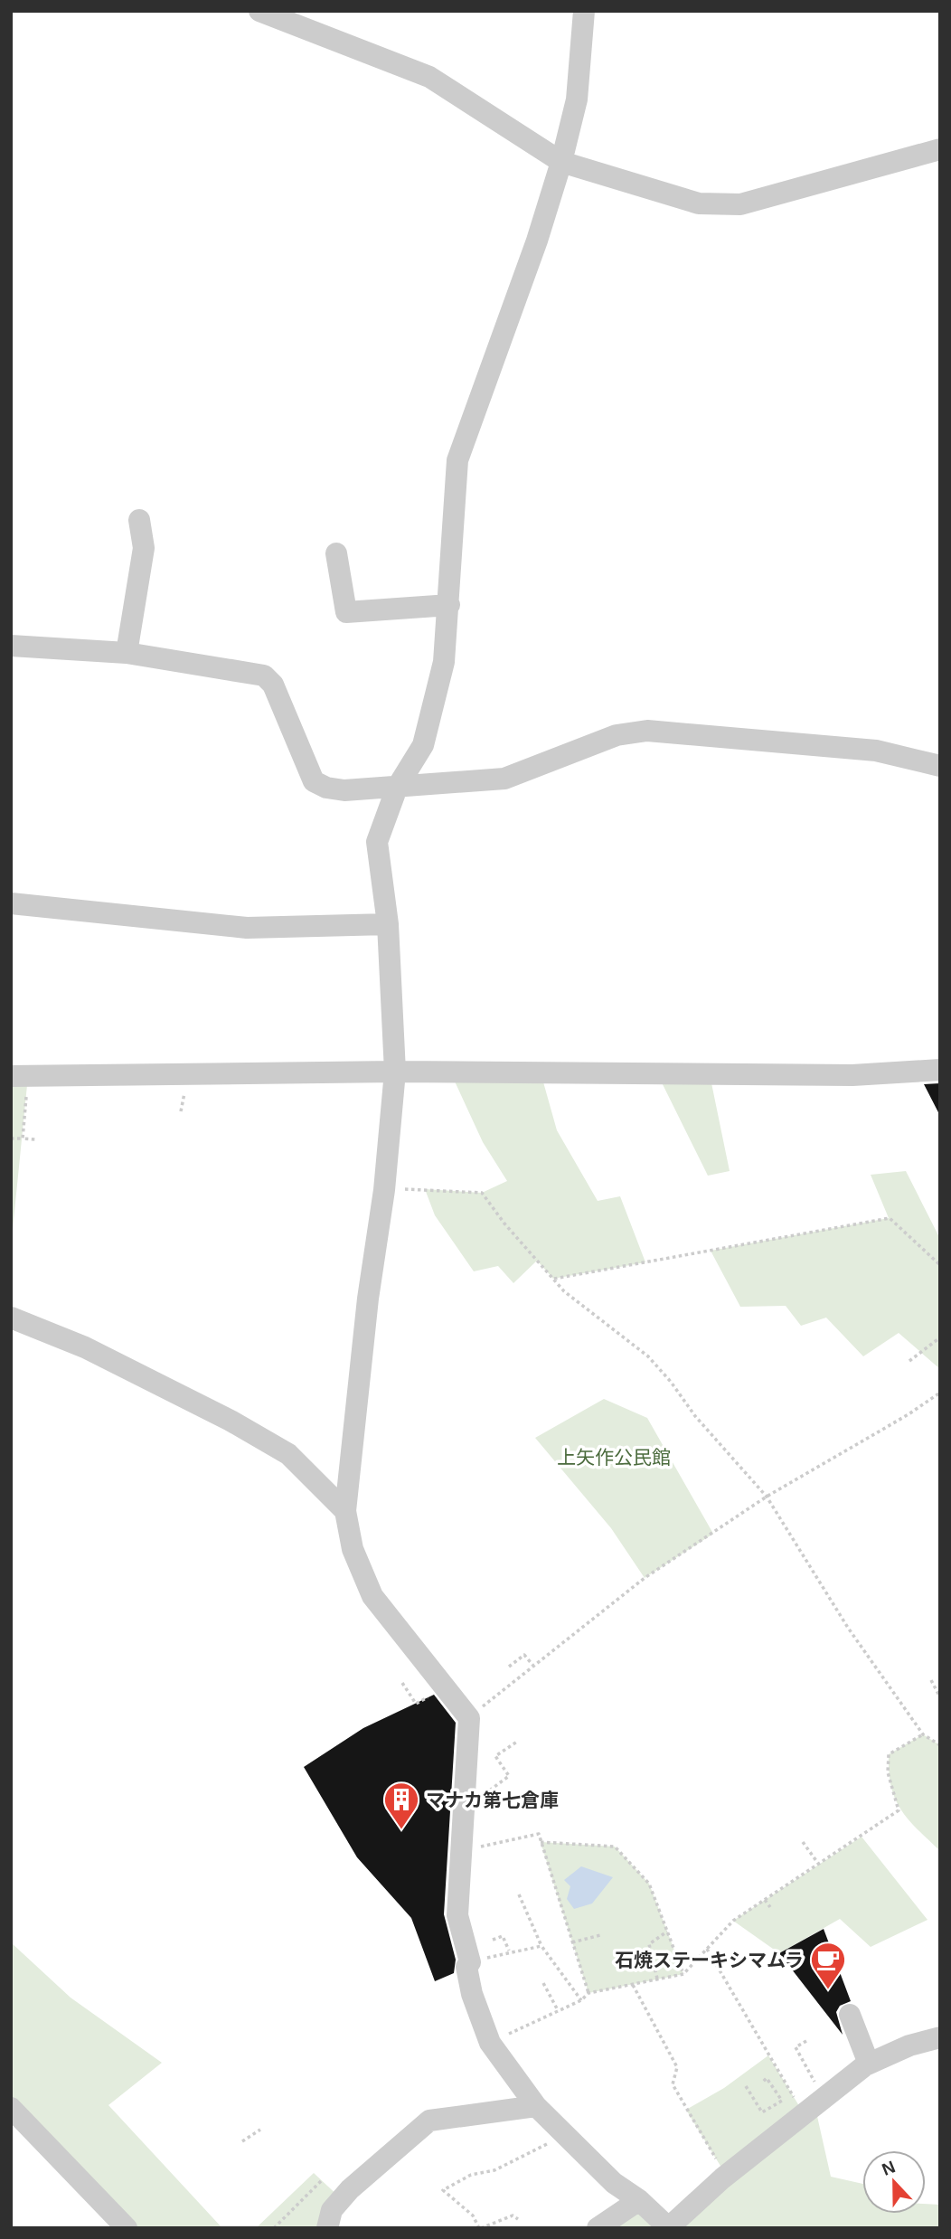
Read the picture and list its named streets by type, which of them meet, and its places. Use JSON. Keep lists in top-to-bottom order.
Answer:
{
  "parks": ["上矢作公民館"],
  "places": {
    "building": ["マナカ第七倉庫"],
    "cafe": ["石焼ステーキシマムラ"]
  },
  "north": "top"
}
